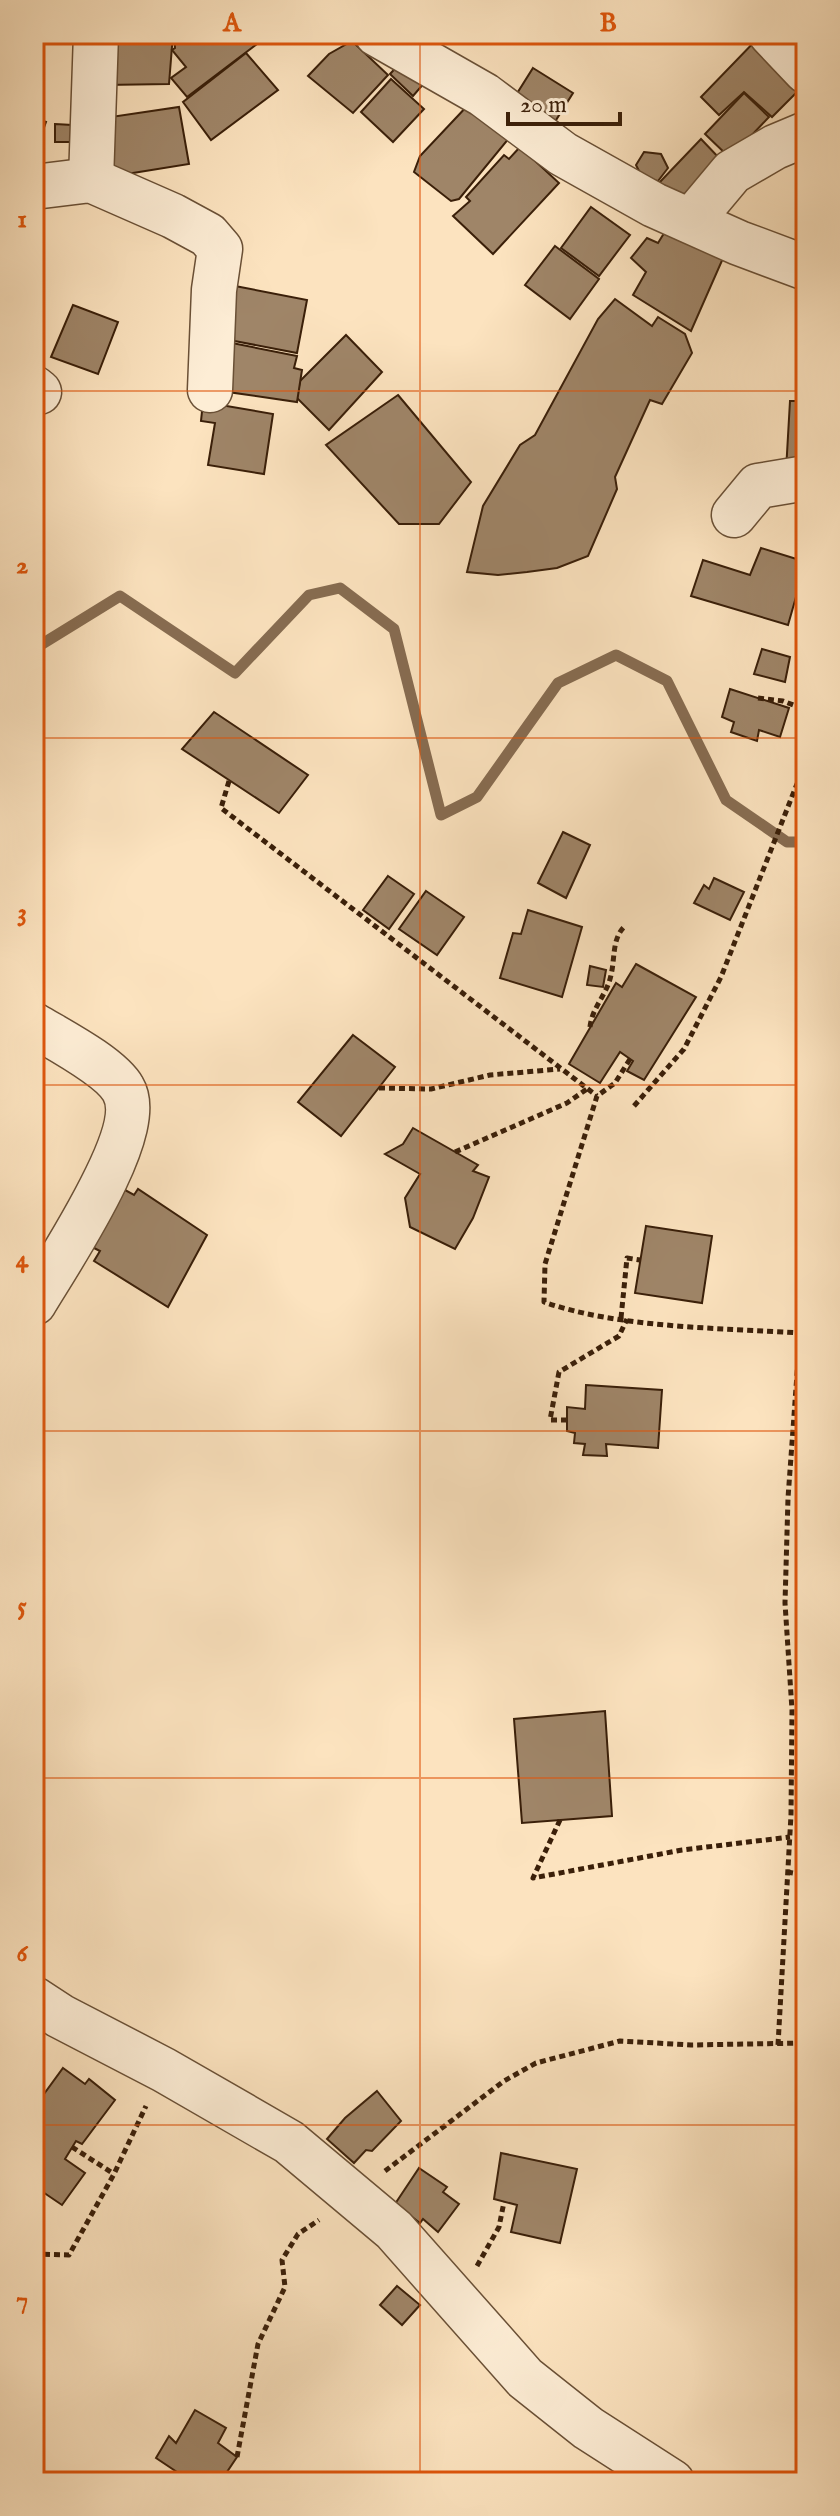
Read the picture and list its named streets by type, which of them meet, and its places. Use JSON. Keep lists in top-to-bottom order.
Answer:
{
  "scale_bar": "20 m",
  "grid": {
    "columns": ["A", "B"],
    "rows": [
      "1",
      "2",
      "3",
      "4",
      "5",
      "6",
      "7"
    ]
  }
}
